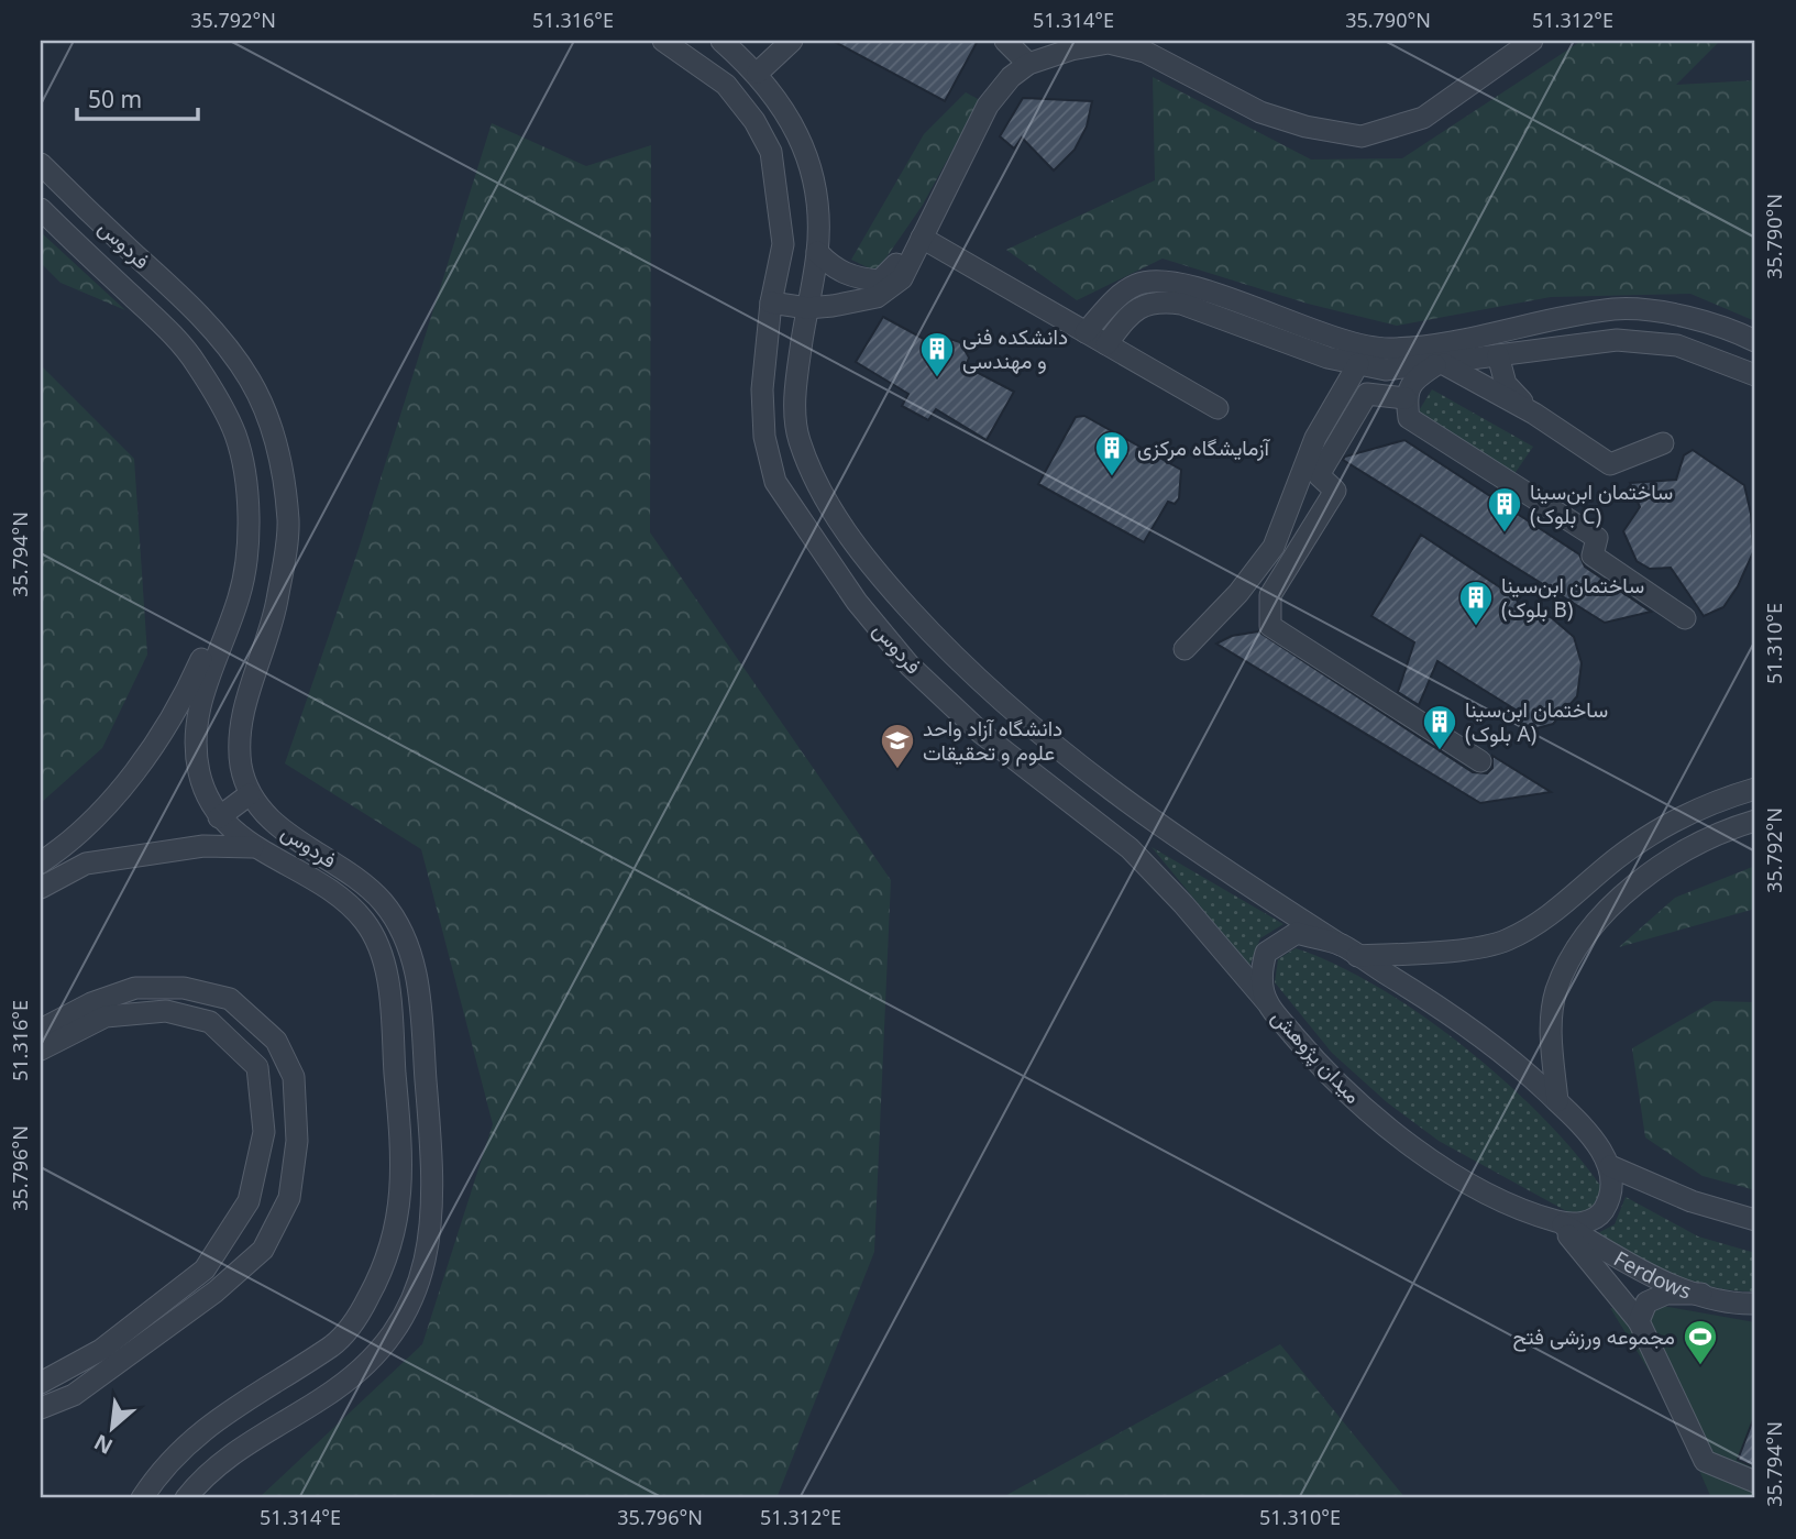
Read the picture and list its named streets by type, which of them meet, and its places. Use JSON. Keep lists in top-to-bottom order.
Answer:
{
  "streets": {
    "lane": ["فردوس", "میدان پژوهش", "Ferdows"]
  },
  "crossings": [
    ["فردوس", "میدان پژوهش"],
    ["میدان پژوهش", "Ferdows"]
  ],
  "places": {
    "building": [
      "دانشکده فنی و مهندسی",
      "آزمایشگاه مرکزی",
      "ساختمان ابن‌سینا (بلوک C)",
      "ساختمان ابن‌سینا (بلوک B)",
      "ساختمان ابن‌سینا (بلوک A)"
    ],
    "school or university": ["دانشگاه آزاد واحد علوم و تحقیقات"],
    "sports": ["مجموعه ورزشی فتح"]
  },
  "scale_bar": "50 m",
  "north": "bottom left",
  "coordinates": [
    "35.792°N",
    "51.316°E",
    "51.314°E",
    "35.790°N",
    "51.312°E",
    "35.794°N",
    "51.310°E",
    "35.796°N"
  ]
}
